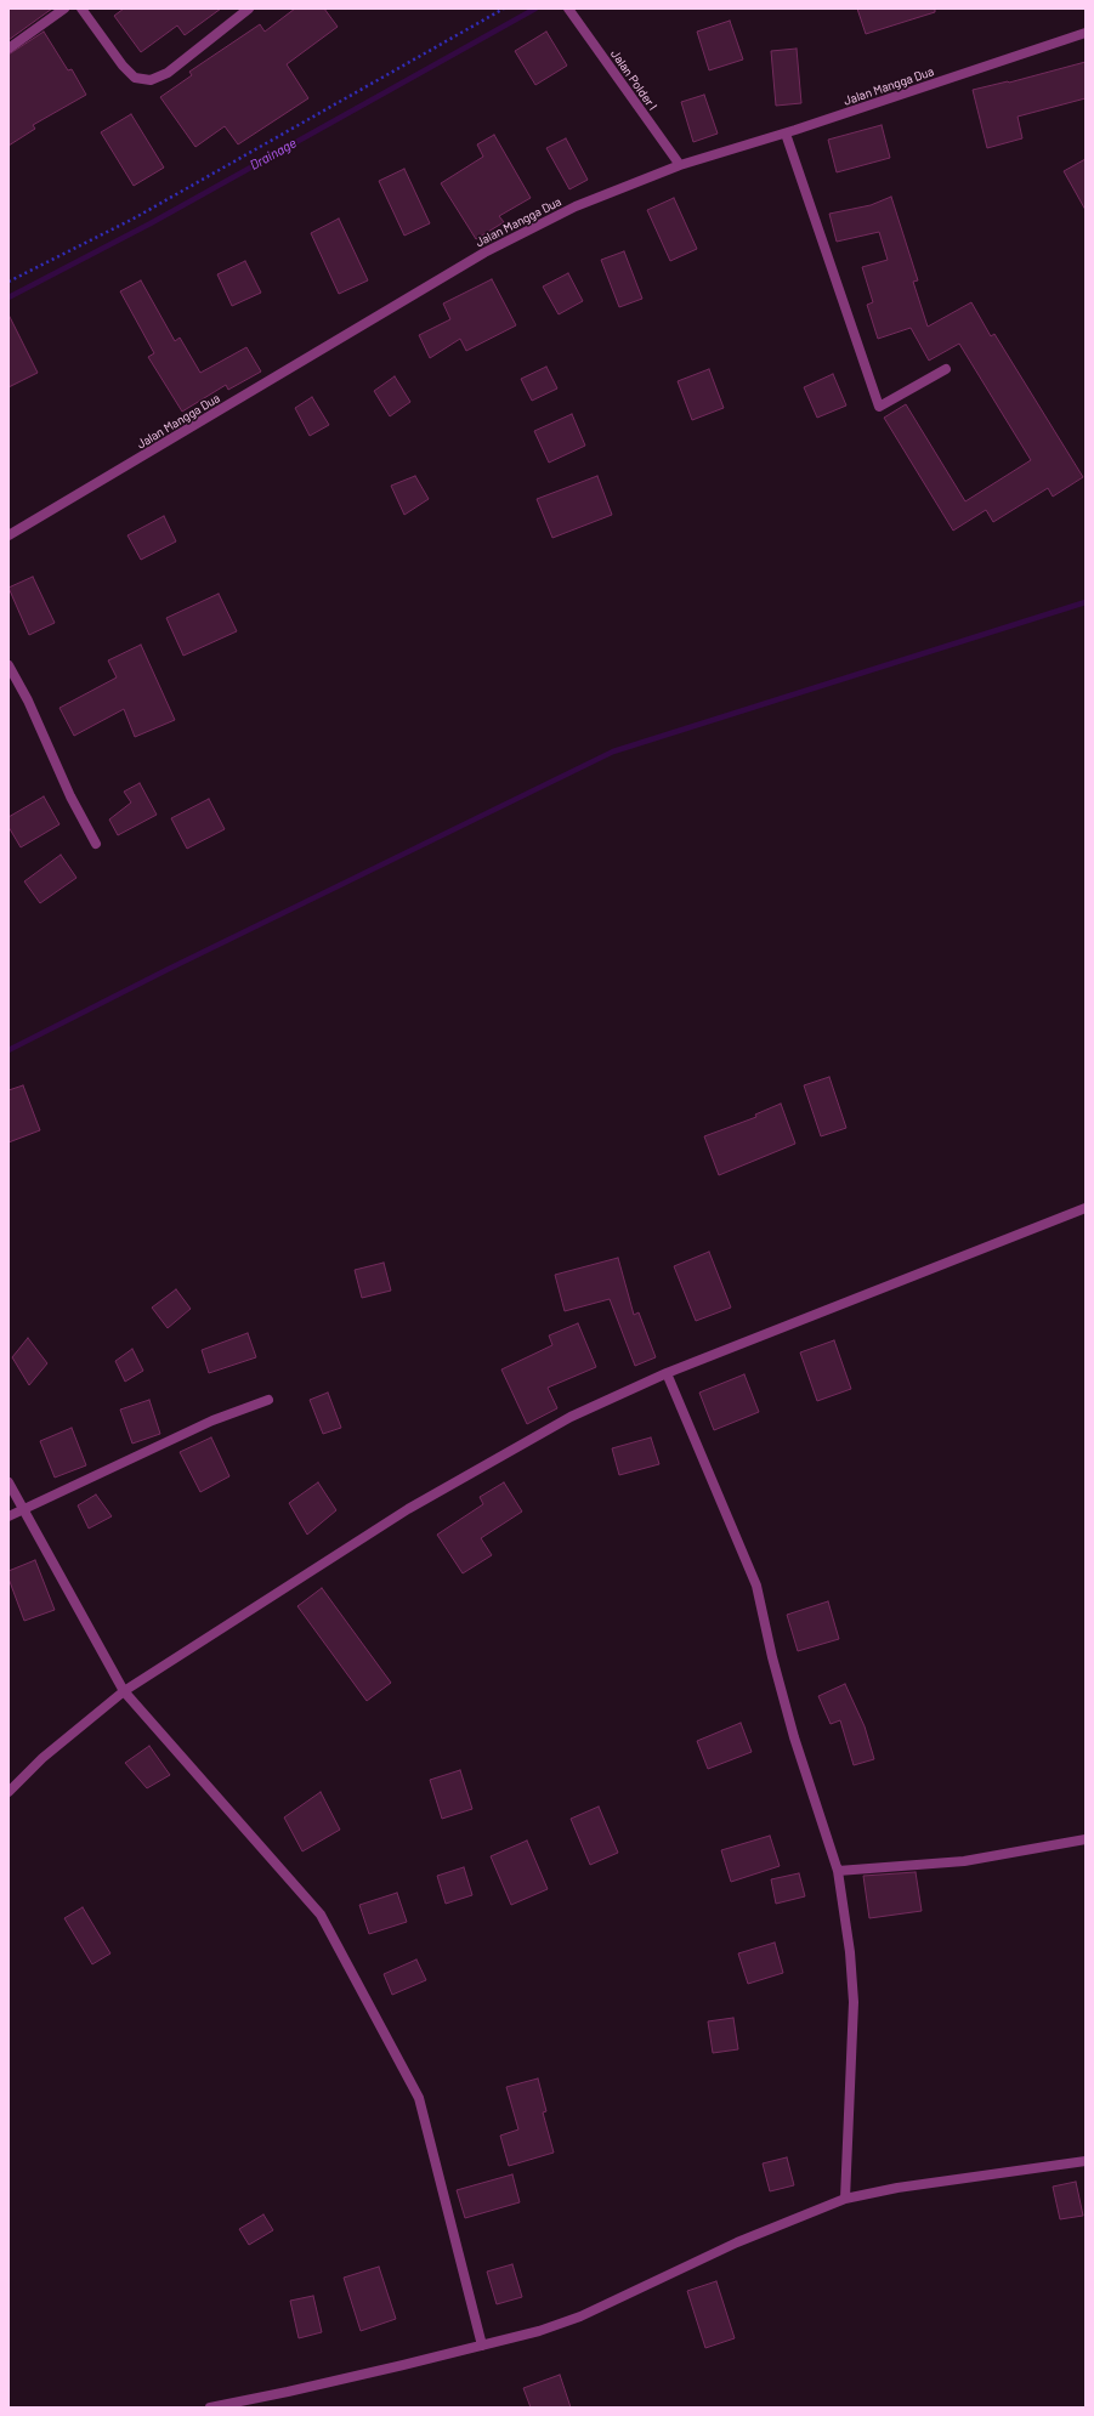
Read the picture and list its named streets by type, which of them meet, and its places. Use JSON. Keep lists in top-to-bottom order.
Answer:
{
  "streets": {
    "street": ["Jalan Polder I", "Jalan Mangga Dua"]
  },
  "crossings": [
    ["Jalan Polder I", "Jalan Mangga Dua"]
  ],
  "water": ["Drainage"]
}
